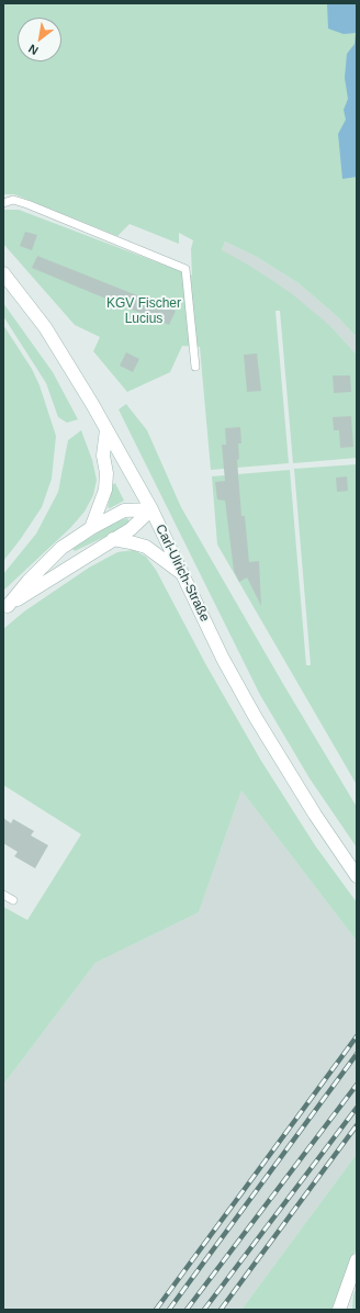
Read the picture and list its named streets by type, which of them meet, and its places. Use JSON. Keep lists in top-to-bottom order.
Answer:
{
  "streets": {
    "main road": ["Carl-Ulrich-Straße"]
  },
  "parks": ["KGV Fischer Lucius"],
  "north": "bottom left"
}
